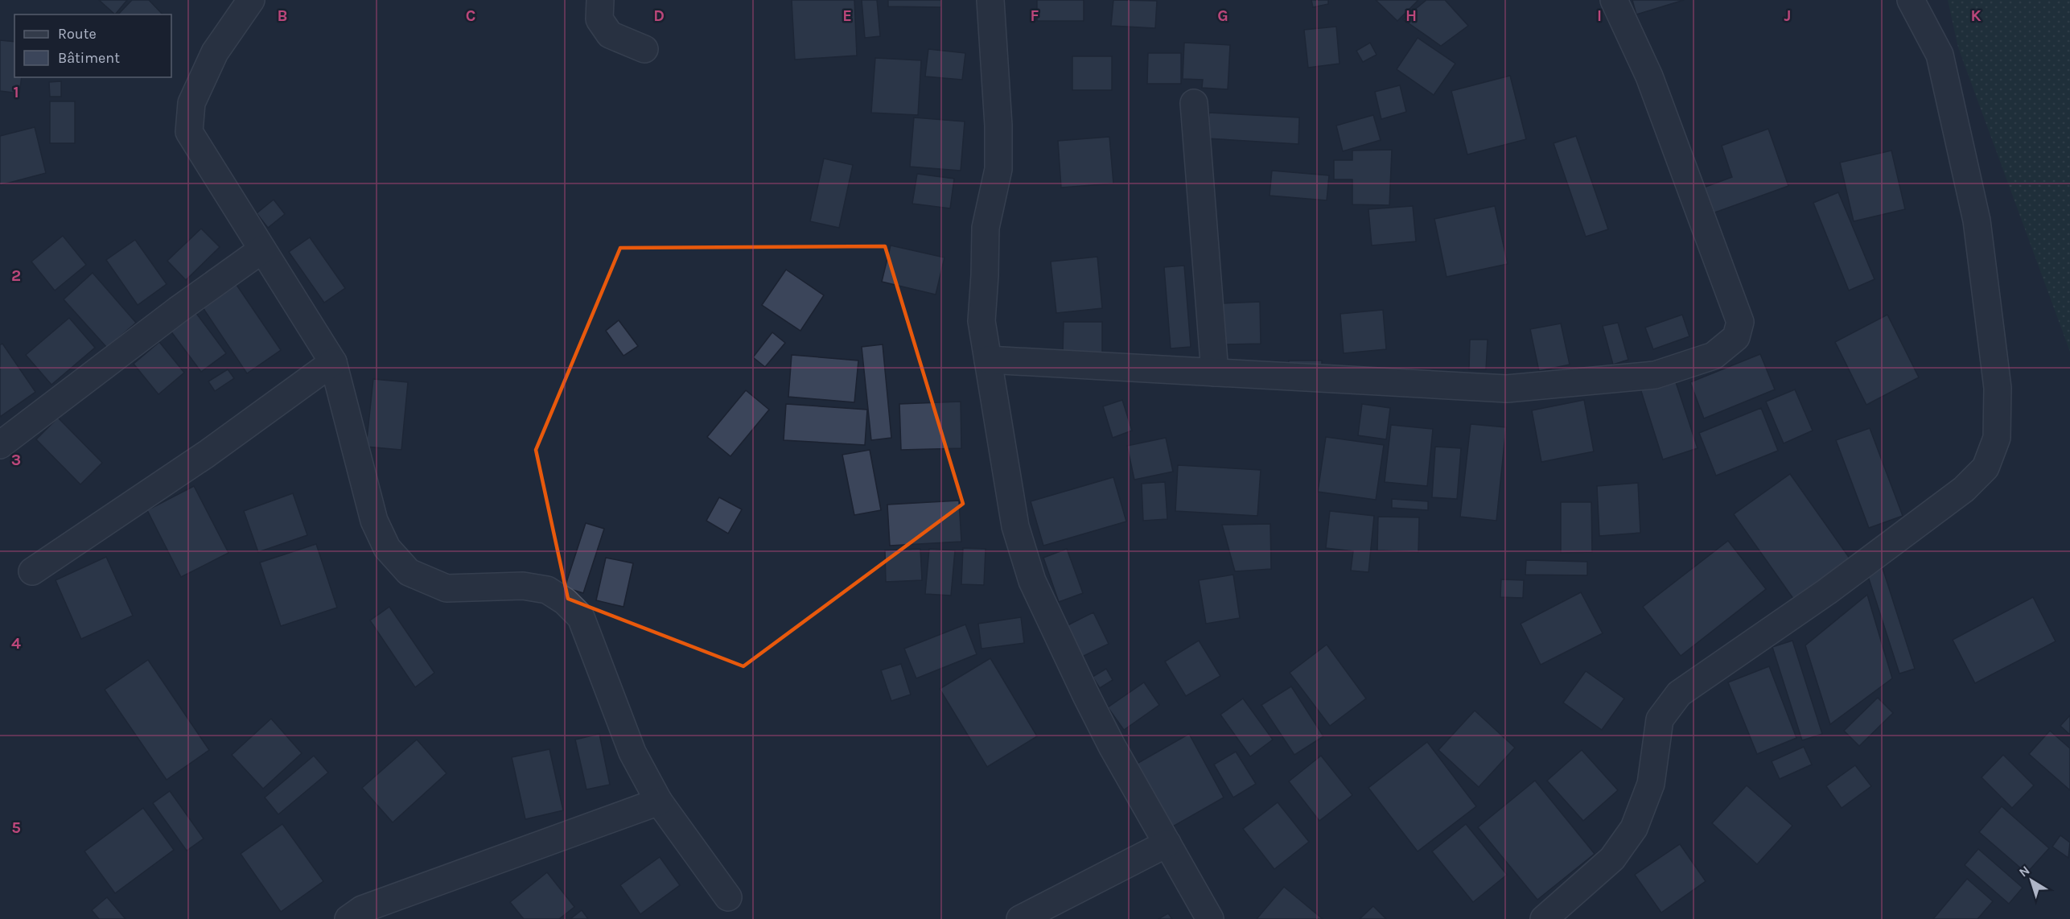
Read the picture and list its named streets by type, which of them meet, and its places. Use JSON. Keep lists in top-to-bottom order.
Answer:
{
  "legend": ["Route", "Bâtiment"],
  "north": "top left",
  "grid": {
    "columns": [
      "B",
      "C",
      "D",
      "E",
      "F",
      "G",
      "H",
      "I",
      "J",
      "K"
    ],
    "rows": [
      "1",
      "2",
      "3",
      "4",
      "5"
    ]
  }
}
